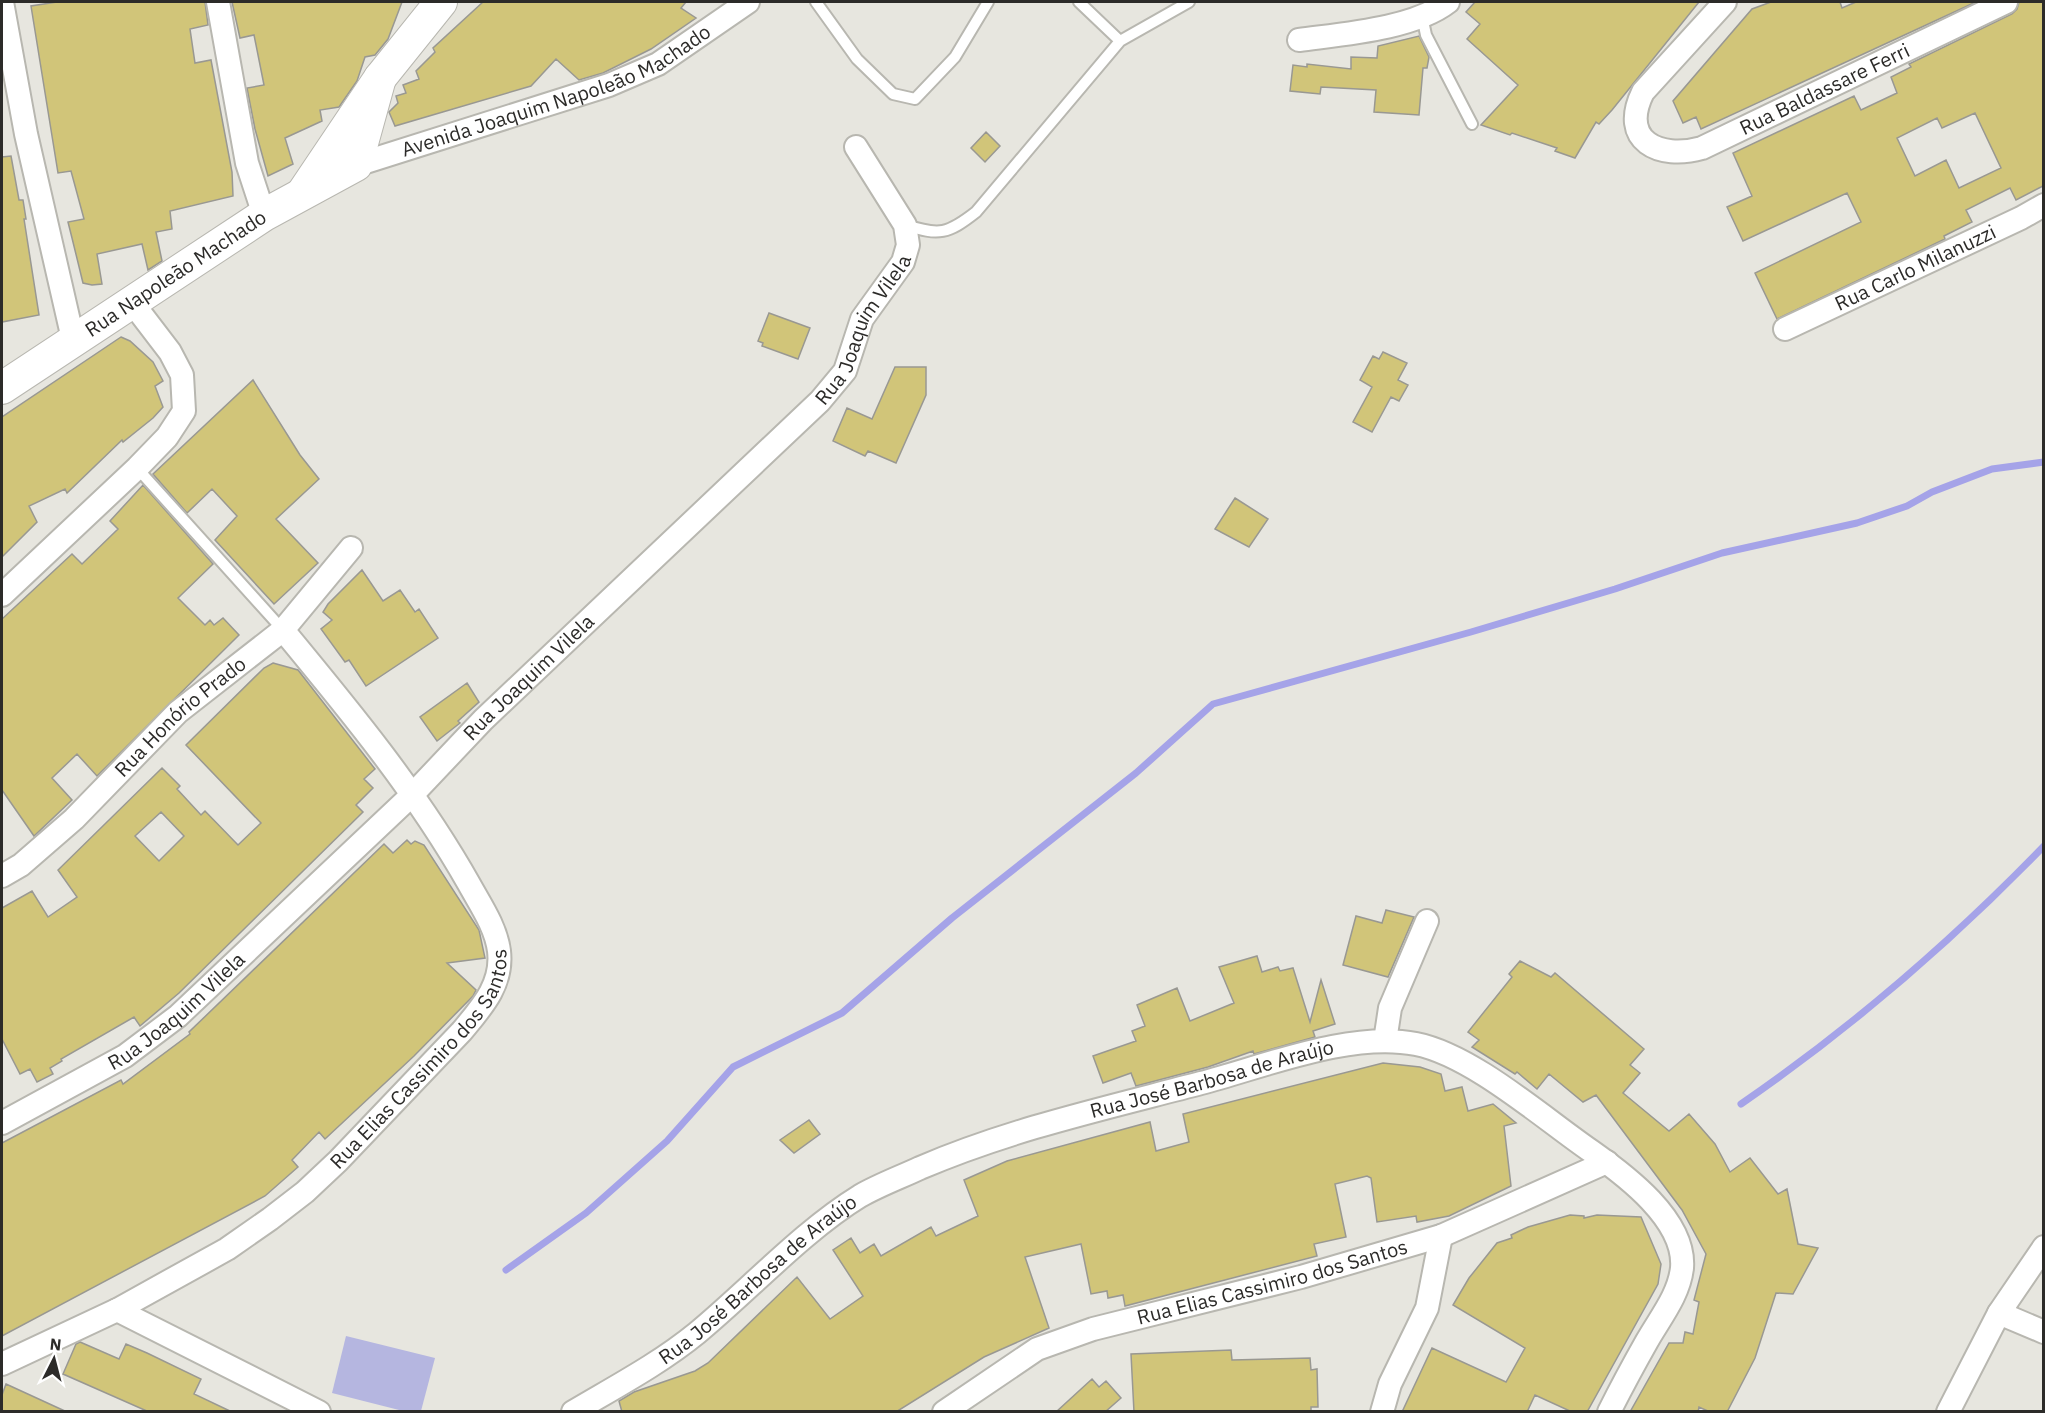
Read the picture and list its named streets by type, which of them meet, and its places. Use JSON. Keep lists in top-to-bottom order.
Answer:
{
  "streets": {
    "main road": ["Rua Napoleão Machado"],
    "street": [
      "Avenida Joaquim Napoleão Machado",
      "Rua Baldassare Ferri",
      "Rua Carlo Milanuzzi",
      "Rua Joaquim Vilela",
      "Rua Honório Prado",
      "Rua Elias Cassimiro dos Santos",
      "Rua José Barbosa de Araújo"
    ]
  },
  "crossings": [
    ["Avenida Joaquim Napoleão Machado", "Rua Napoleão Machado"],
    ["Rua Joaquim Vilela", "Rua Elias Cassimiro dos Santos"],
    ["Rua Honório Prado", "Rua Elias Cassimiro dos Santos"],
    ["Rua Elias Cassimiro dos Santos", "Rua José Barbosa de Araújo"]
  ],
  "north": "top"
}
